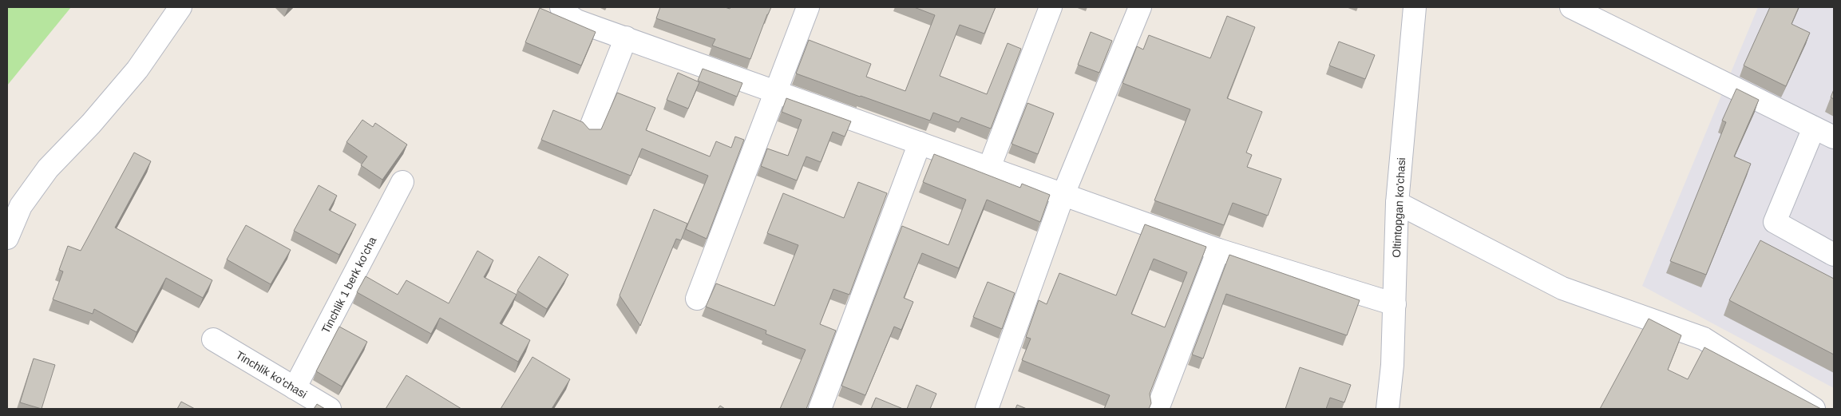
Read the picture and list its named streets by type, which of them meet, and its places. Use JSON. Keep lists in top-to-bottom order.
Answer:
{
  "streets": {
    "street": ["Oltintopgan ko'chasi", "Tinchlik 1 berk ko'cha", "Tinchlik ko'chasi"]
  },
  "crossings": [
    ["Tinchlik 1 berk ko'cha", "Tinchlik ko'chasi"]
  ]
}
